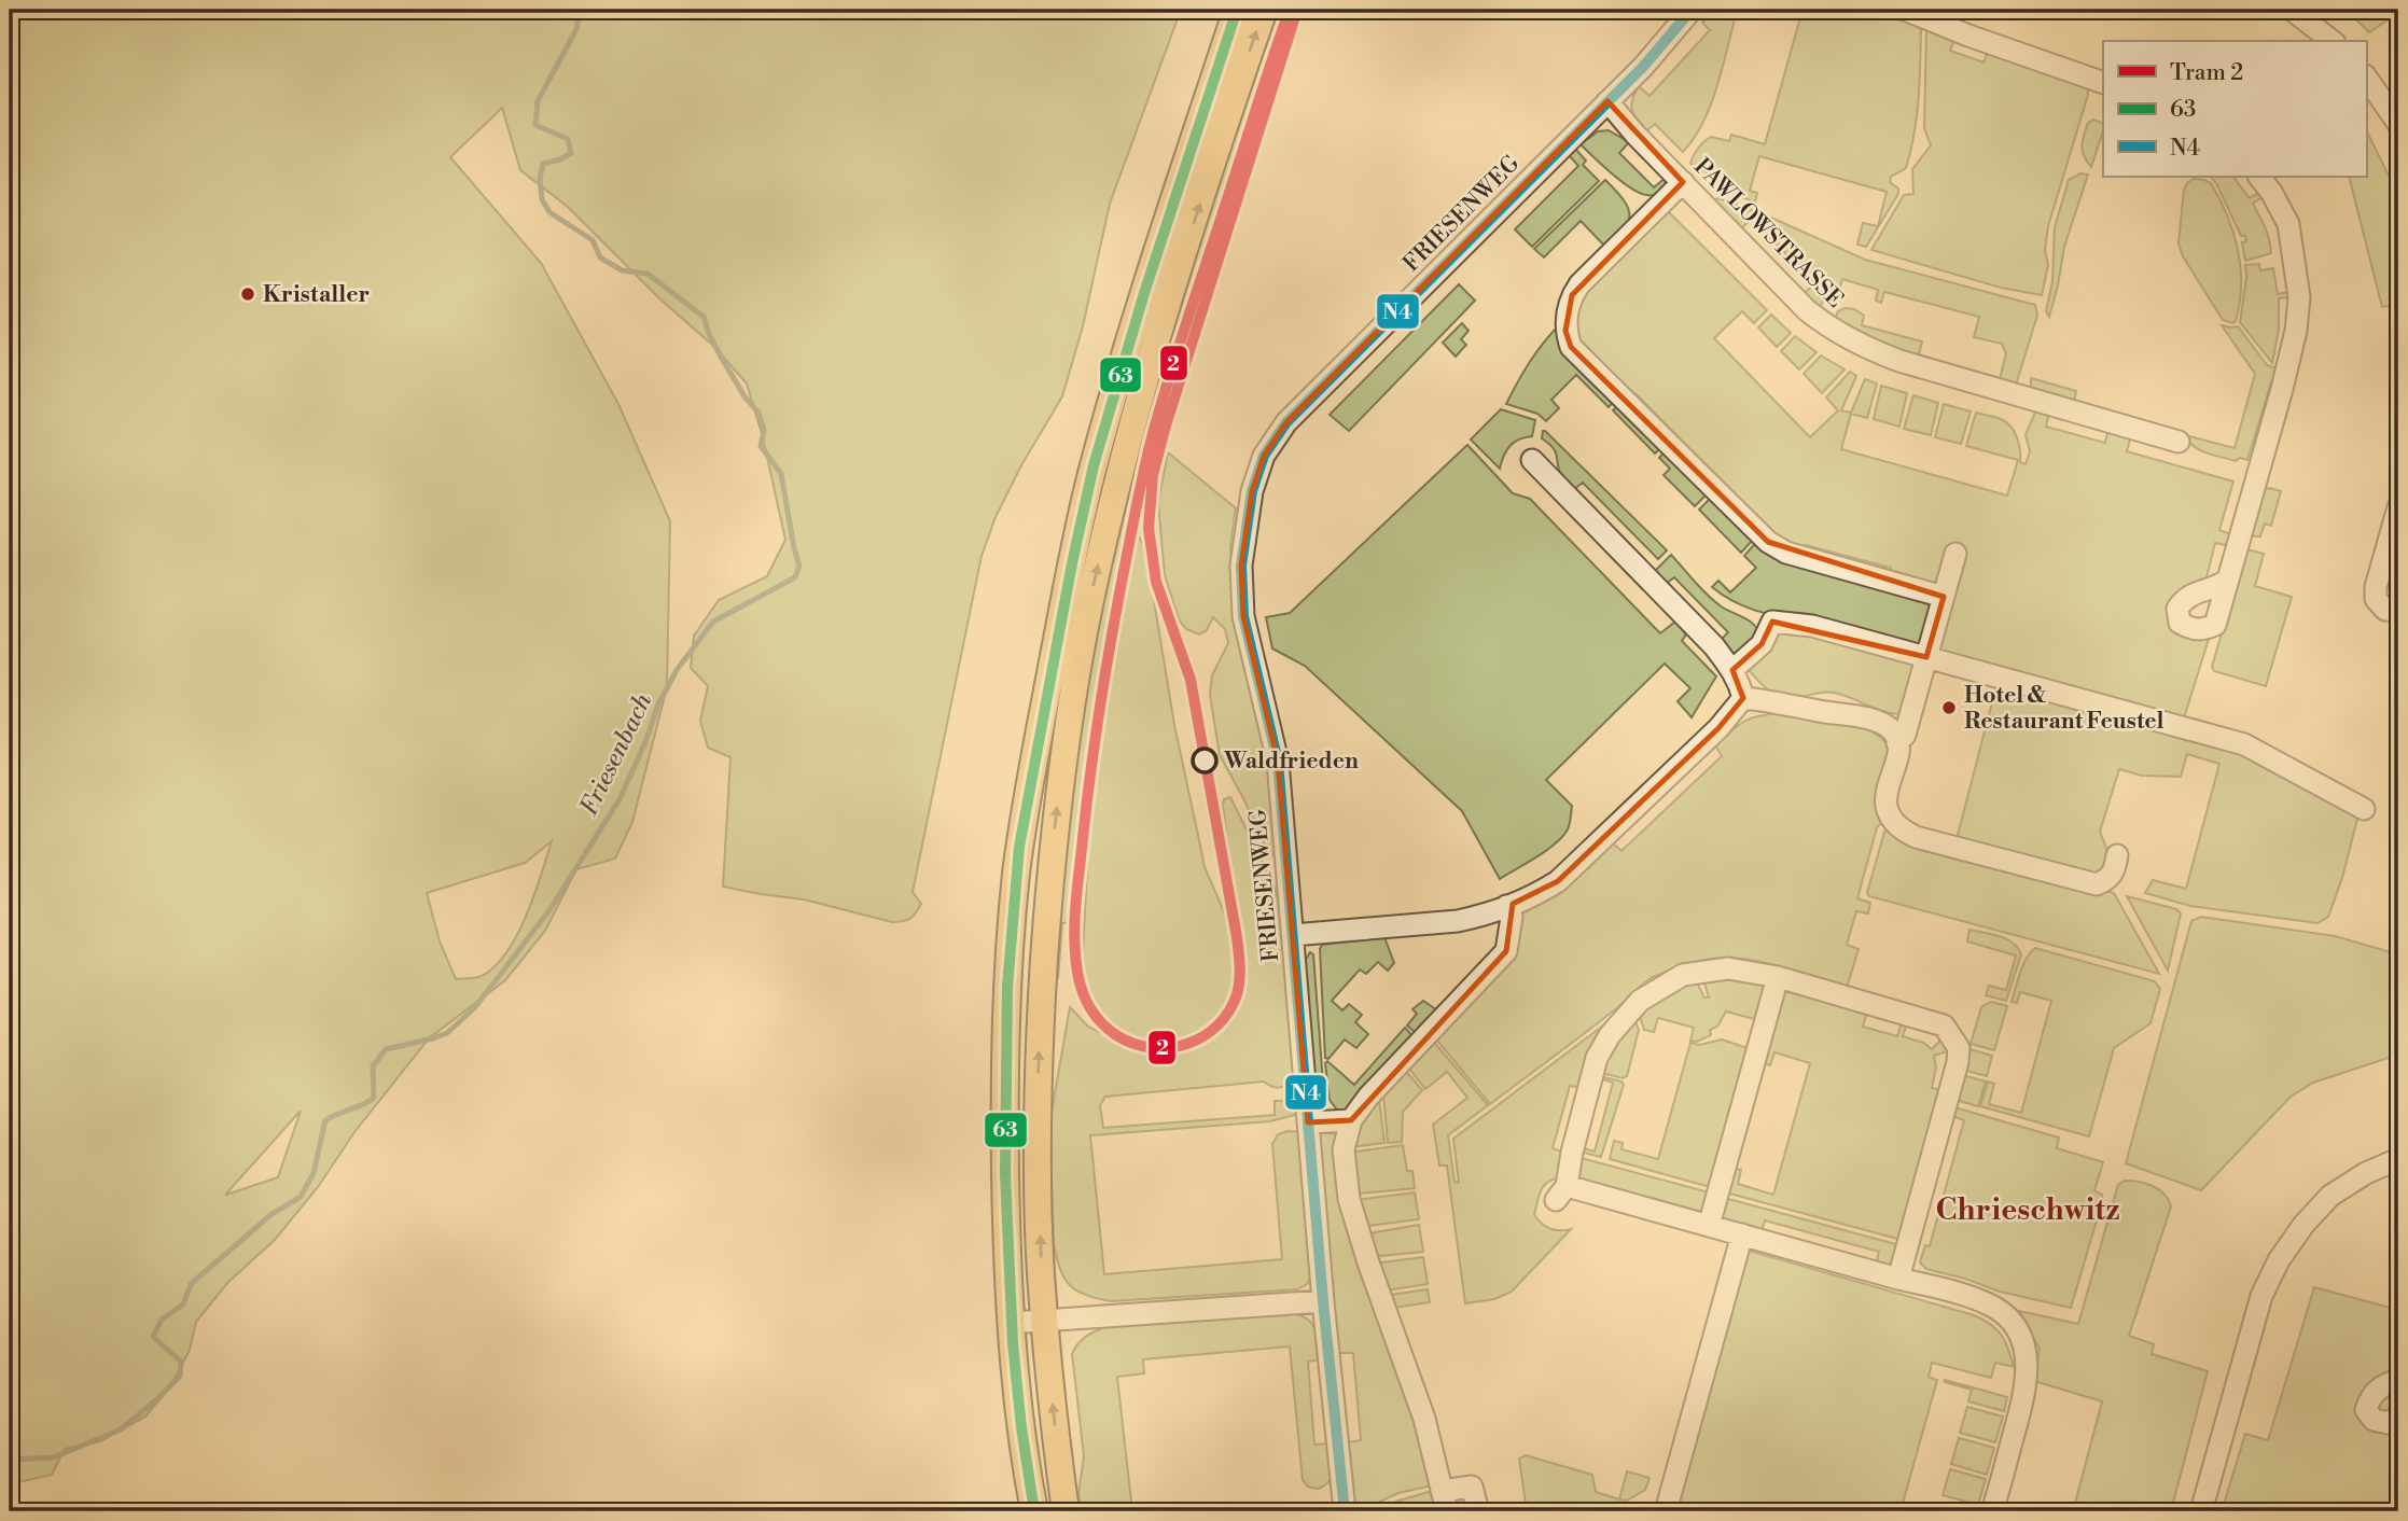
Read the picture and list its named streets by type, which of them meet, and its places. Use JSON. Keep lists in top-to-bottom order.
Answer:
{
  "streets": {
    "street": ["FRIESENWEG", "PAWLOWSTRASSE"]
  },
  "crossings": [
    ["FRIESENWEG", "PAWLOWSTRASSE"]
  ],
  "districts": ["Chrieschwitz"],
  "water": ["Friesenbach"],
  "places": ["Kristaller", "Hotel & Restaurant Feustel", "Waldfrieden"],
  "lines": ["tram line 2", "transit line 63", "transit line N4"],
  "legend": ["Tram 2", "63", "N4"]
}
